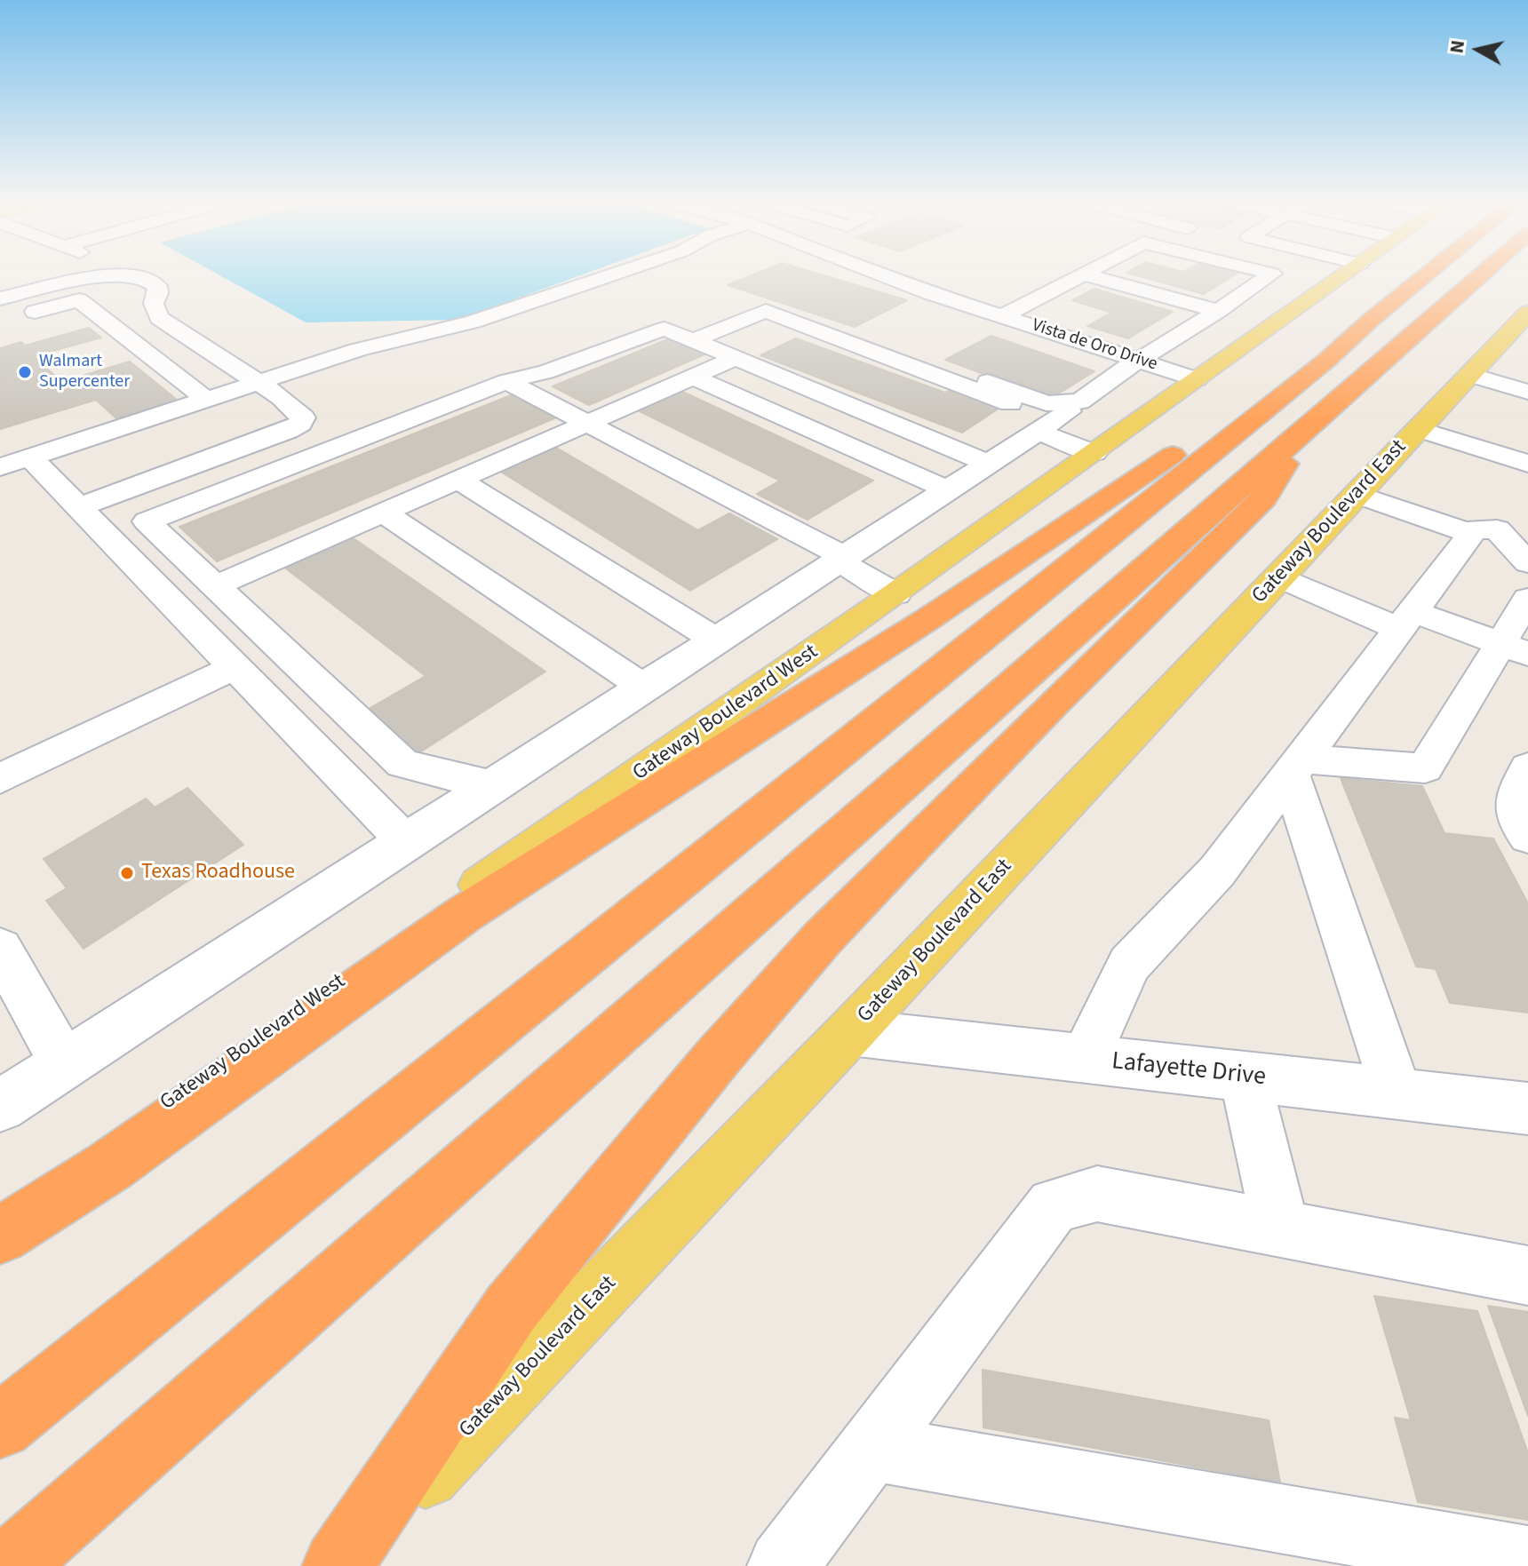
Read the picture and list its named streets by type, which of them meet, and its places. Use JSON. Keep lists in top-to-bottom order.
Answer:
{
  "streets": {
    "main road": ["Gateway Boulevard East", "Gateway Boulevard West"],
    "street": ["Vista de Oro Drive", "Lafayette Drive"]
  },
  "crossings": [
    ["Vista de Oro Drive", "Gateway Boulevard West"],
    ["Gateway Boulevard East", "Lafayette Drive"]
  ],
  "places": ["Walmart Supercenter", "Texas Roadhouse"],
  "north": "left"
}
